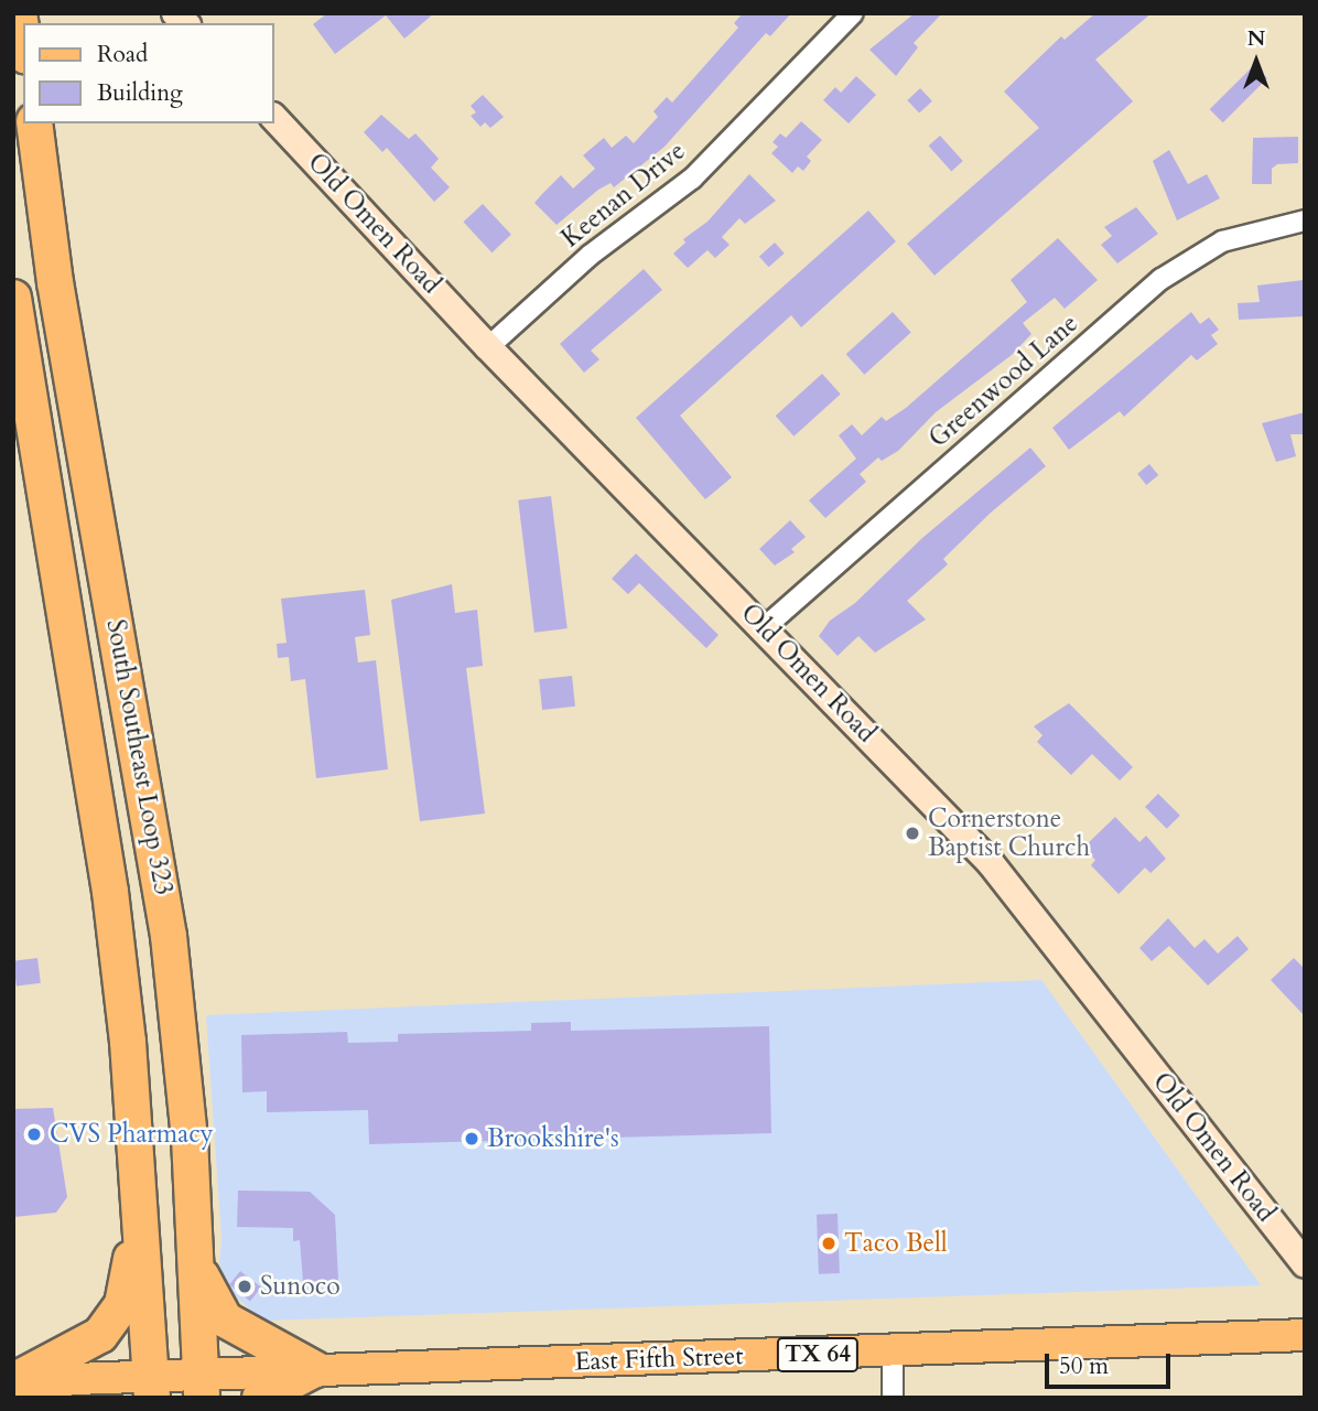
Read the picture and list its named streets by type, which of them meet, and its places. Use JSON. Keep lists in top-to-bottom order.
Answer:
{
  "streets": {
    "highway": ["South Southeast Loop 323"],
    "main road": ["TX 64", "East Fifth Street"],
    "street": ["Keenan Drive", "Old Omen Road", "Greenwood Lane"]
  },
  "crossings": [
    ["Keenan Drive", "Old Omen Road"],
    ["Old Omen Road", "Greenwood Lane"],
    ["South Southeast Loop 323", "East Fifth Street"]
  ],
  "places": [
    "Cornerstone Baptist Church",
    "CVS Pharmacy",
    "Brookshire's",
    "Taco Bell",
    "Sunoco"
  ],
  "legend": ["Road", "Building"],
  "scale_bar": "50 m",
  "north": "top"
}
